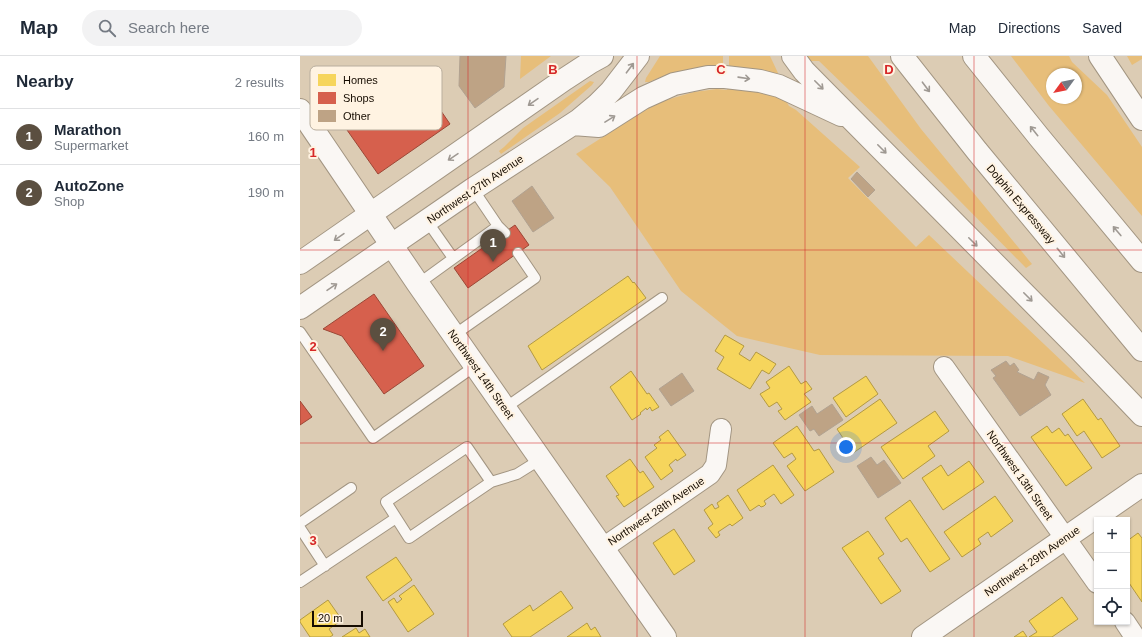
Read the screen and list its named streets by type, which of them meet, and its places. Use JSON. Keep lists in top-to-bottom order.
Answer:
{
  "streets": {
    "main road": [
      "Northwest 27th Avenue",
      "Dolphin Expressway",
      "Northwest 14th Street",
      "Northwest 29th Avenue"
    ],
    "street": ["Northwest 13th Street", "Northwest 28th Avenue"]
  },
  "crossings": [
    ["Northwest 27th Avenue", "Northwest 14th Street"],
    ["Northwest 14th Street", "Northwest 28th Avenue"],
    ["Northwest 13th Street", "Northwest 29th Avenue"]
  ],
  "legend": ["Homes", "Shops", "Other"],
  "scale_bar": "20 m",
  "north": "bottom left",
  "page": {
    "header": "Map",
    "search": "Search here",
    "nav": ["Map", "Directions", "Saved"],
    "heading": ["Nearby", "2 results"],
    "list": [
      {
        "mark": "1",
        "name": "Marathon",
        "note": "Supermarket",
        "value": "160 m"
      },
      {
        "mark": "2",
        "name": "AutoZone",
        "note": "Shop",
        "value": "190 m"
      }
    ],
    "pins": ["1", "2"],
    "map_buttons": ["+", "−"],
    "scale": "20 m"
  },
  "grid": {
    "columns": ["B", "C", "D"],
    "rows": ["1", "2", "3"]
  }
}
